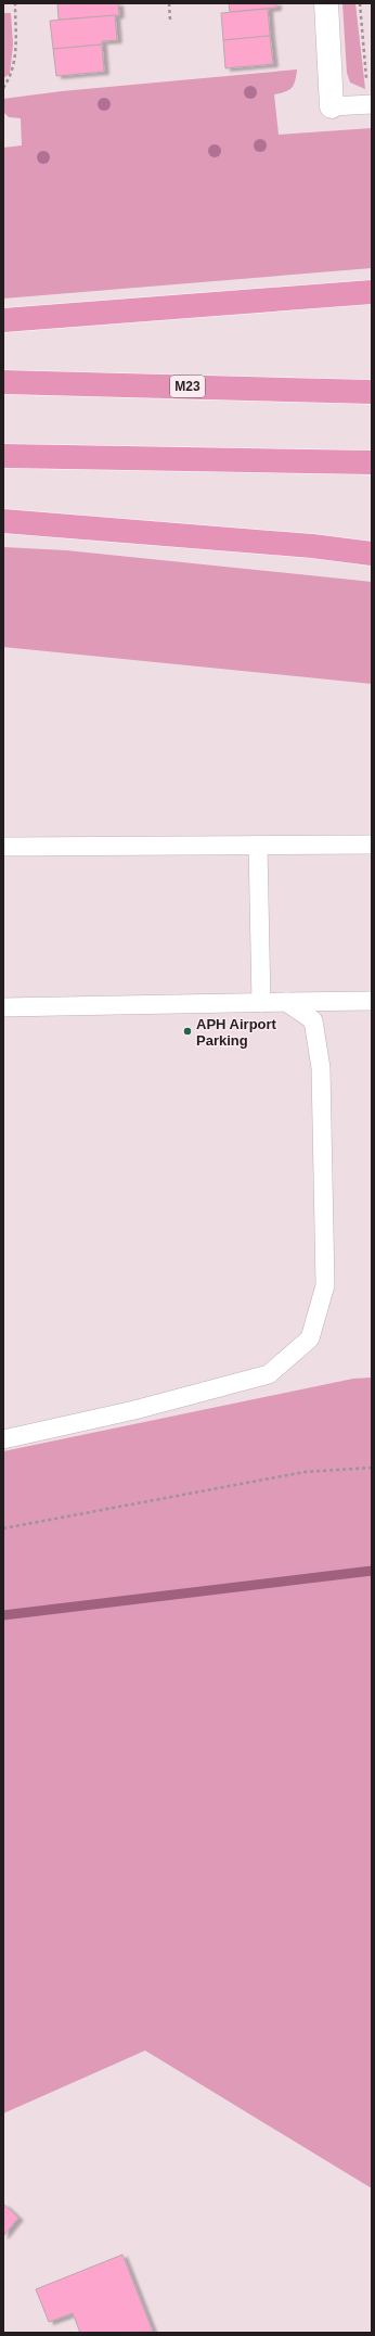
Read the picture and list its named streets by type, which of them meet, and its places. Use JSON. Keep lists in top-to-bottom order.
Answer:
{
  "streets": {
    "highway": ["M23"]
  },
  "places": ["APH Airport Parking"]
}
